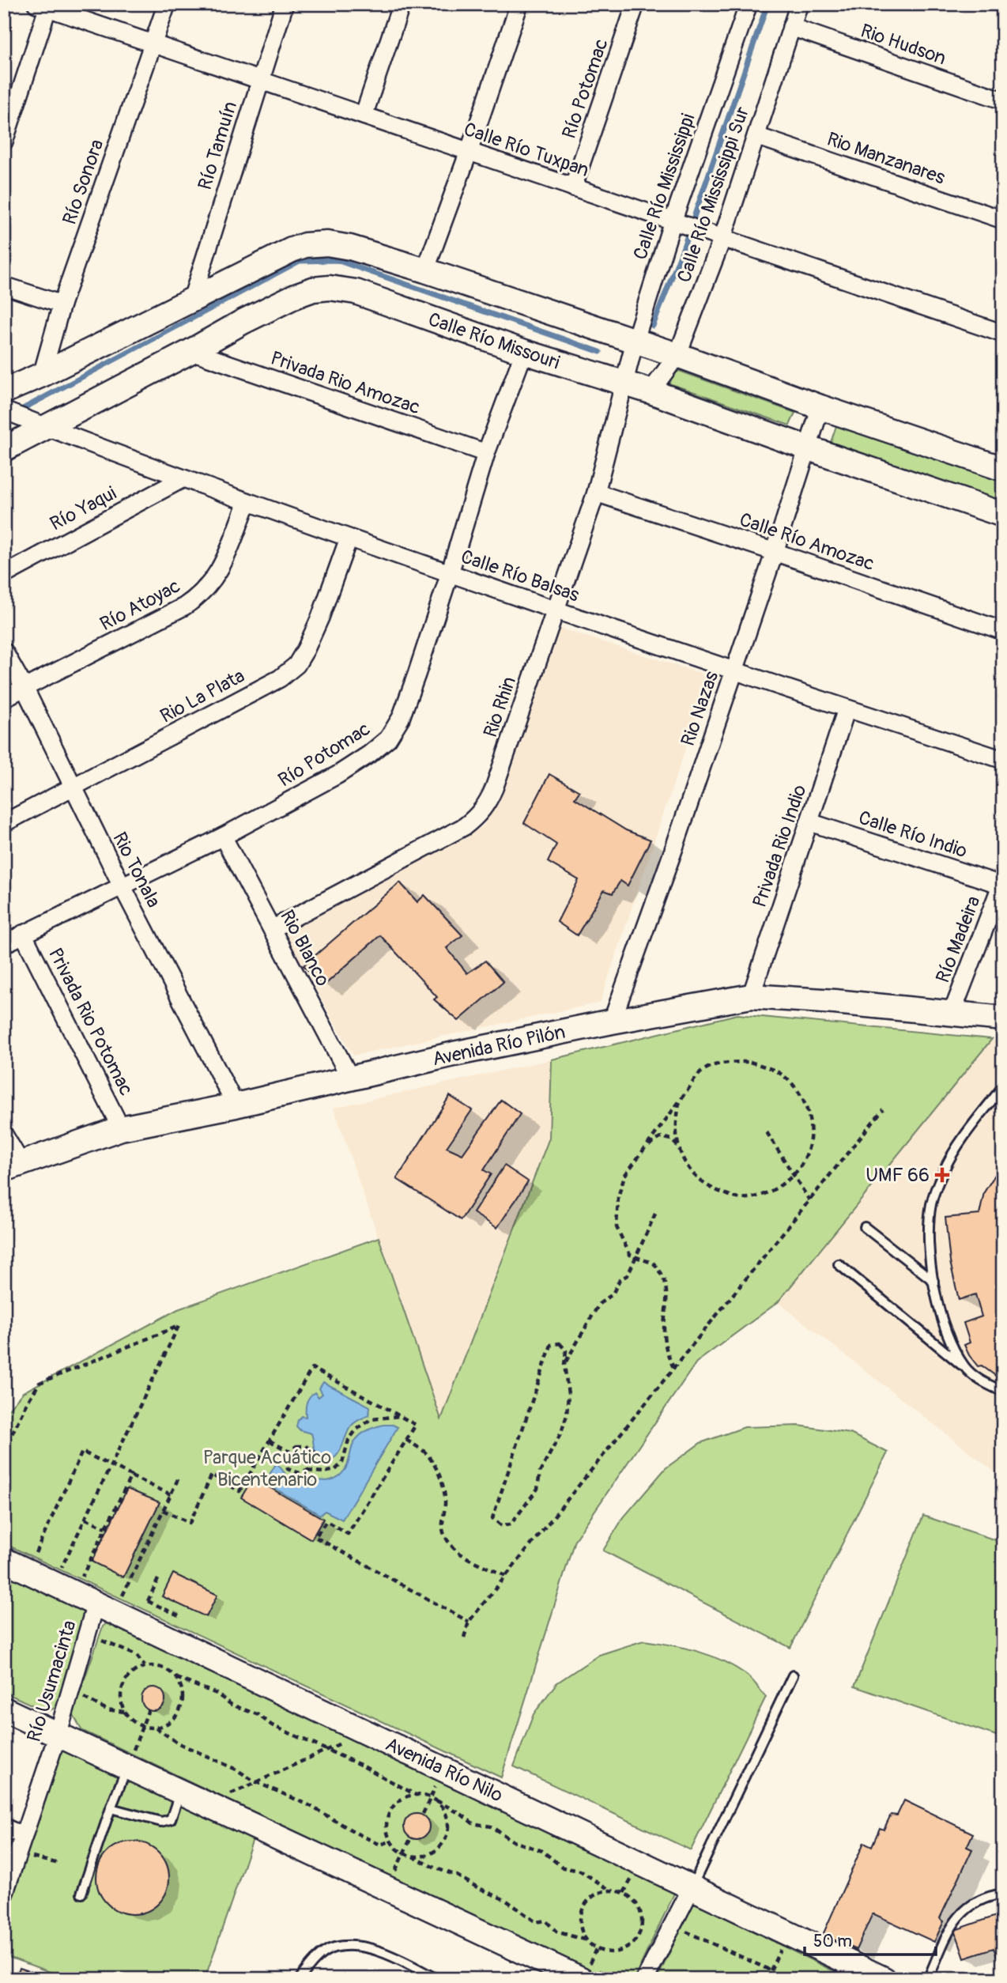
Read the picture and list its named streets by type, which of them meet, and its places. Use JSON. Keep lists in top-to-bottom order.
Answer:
{
  "streets": {
    "street": [
      "Rio Hudson",
      "Río Potomac",
      "Río Tamuín",
      "Calle Río Tuxpan",
      "Rio Manzanares",
      "Río Sonora",
      "Calle Río Mississippi",
      "Calle Río Mississippi Sur",
      "Calle Río Missouri",
      "Privada Rio Amozac",
      "Río Yaqui",
      "Calle Río Amozac",
      "Calle Río Balsas",
      "Río Atoyac",
      "Rio La Plata",
      "Rio Rhin",
      "Rio Nazas",
      "Calle Río Indio",
      "Privada Rio Indio",
      "Rio Tonala",
      "Río Madeira",
      "Rio Blanco",
      "Privada Rio Potomac",
      "Avenida Río Pilón",
      "Río Usumacinta",
      "Avenida Río Nilo"
    ]
  },
  "crossings": [
    ["Rio Hudson", "Calle Río Mississippi Sur"],
    ["Río Potomac", "Calle Río Tuxpan"],
    ["Río Potomac", "Calle Río Missouri"],
    ["Río Potomac", "Privada Rio Amozac"],
    ["Río Potomac", "Calle Río Balsas"],
    ["Río Potomac", "Rio Tonala"],
    ["Río Potomac", "Rio Blanco"],
    ["Río Potomac", "Privada Rio Potomac"],
    ["Río Tamuín", "Calle Río Tuxpan"],
    ["Calle Río Tuxpan", "Río Sonora"],
    ["Calle Río Tuxpan", "Calle Río Mississippi"],
    ["Calle Río Tuxpan", "Calle Río Mississippi Sur"],
    ["Rio Manzanares", "Calle Río Mississippi Sur"],
    ["Calle Río Mississippi", "Calle Río Missouri"],
    ["Calle Río Mississippi", "Rio Rhin"],
    ["Calle Río Mississippi Sur", "Calle Río Missouri"],
    ["Calle Río Missouri", "Privada Rio Amozac"],
    ["Calle Río Missouri", "Calle Río Balsas"],
    ["Calle Río Missouri", "Rio Rhin"],
    ["Calle Río Missouri", "Rio Nazas"],
    ["Río Yaqui", "Calle Río Balsas"],
    ["Calle Río Amozac", "Rio Rhin"],
    ["Calle Río Amozac", "Rio Nazas"],
    ["Calle Río Balsas", "Río Atoyac"],
    ["Calle Río Balsas", "Rio La Plata"],
    ["Calle Río Balsas", "Rio Rhin"],
    ["Calle Río Balsas", "Rio Nazas"],
    ["Calle Río Balsas", "Privada Rio Indio"],
    ["Río Atoyac", "Rio Tonala"],
    ["Rio La Plata", "Rio Tonala"],
    ["Rio Rhin", "Rio Blanco"],
    ["Rio Nazas", "Avenida Río Pilón"],
    ["Calle Río Indio", "Privada Rio Indio"],
    ["Calle Río Indio", "Río Madeira"],
    ["Privada Rio Indio", "Avenida Río Pilón"],
    ["Rio Tonala", "Avenida Río Pilón"],
    ["Río Madeira", "Avenida Río Pilón"],
    ["Rio Blanco", "Avenida Río Pilón"],
    ["Privada Rio Potomac", "Avenida Río Pilón"],
    ["Río Usumacinta", "Avenida Río Nilo"]
  ],
  "parks": ["Parque Acuático Bicentenario"],
  "places": {
    "health": ["UMF 66"]
  },
  "scale_bar": "50 m"
}
